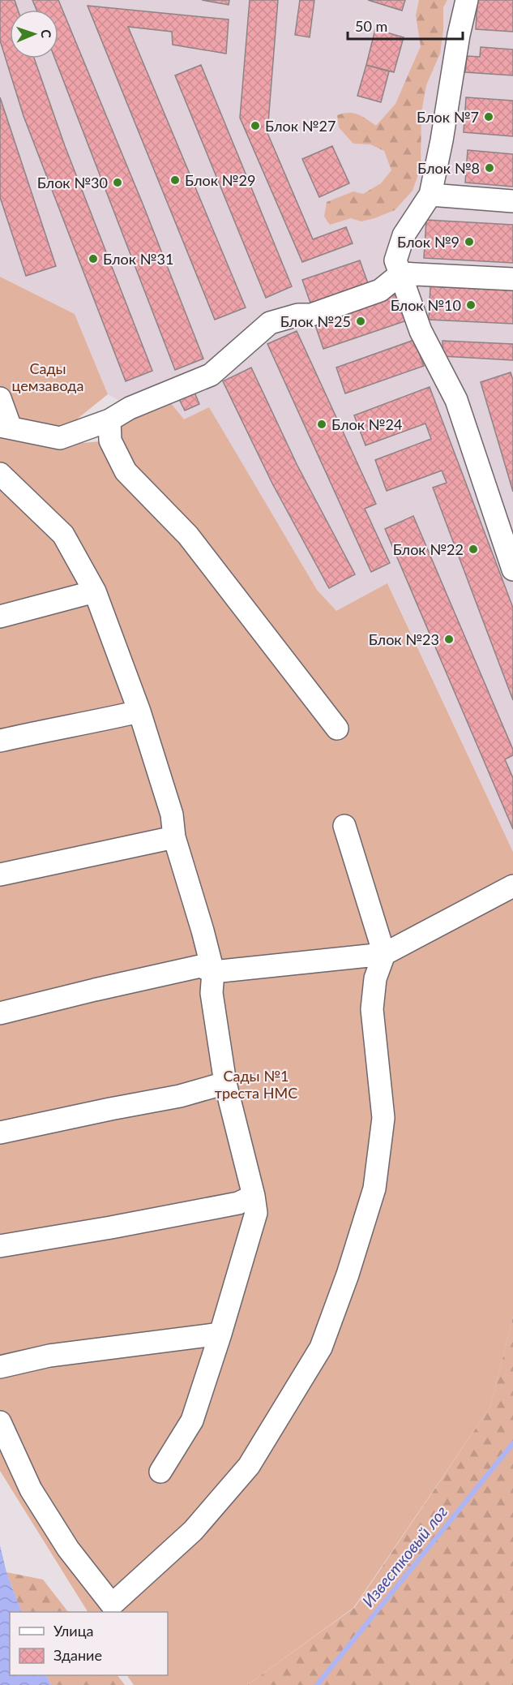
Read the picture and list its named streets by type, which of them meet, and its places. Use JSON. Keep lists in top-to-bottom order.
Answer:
{
  "water": ["Известковый лог"],
  "parks": ["Сады цемзавода", "Сады №1 треста НМС"],
  "places": [
    "Блок №7",
    "Блок №27",
    "Блок №8",
    "Блок №29",
    "Блок №30",
    "Блок №9",
    "Блок №31",
    "Блок №10",
    "Блок №25",
    "Блок №24",
    "Блок №22",
    "Блок №23"
  ],
  "legend": ["Улица", "Здание"],
  "scale_bar": "50 m",
  "north": "right"
}
